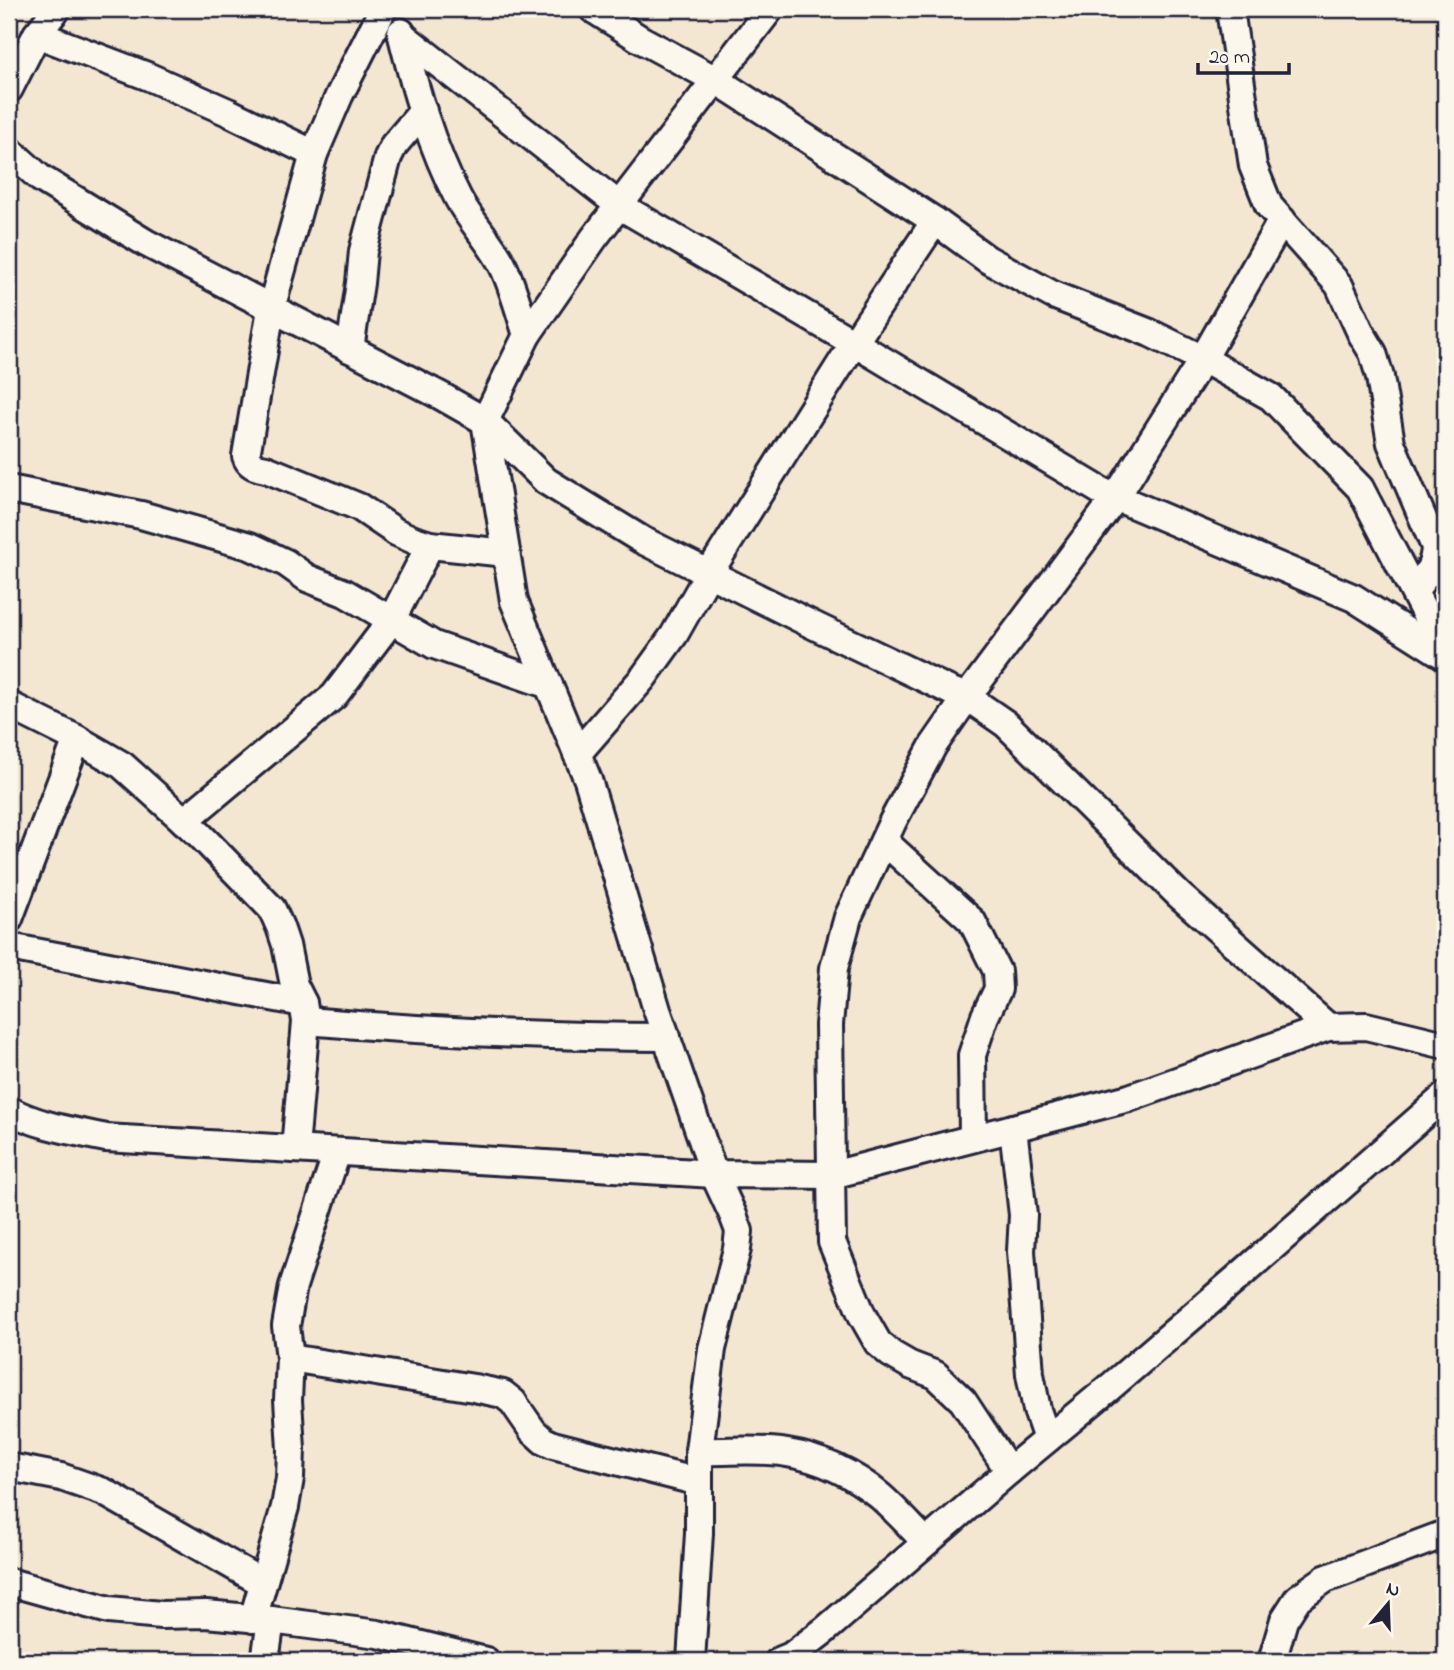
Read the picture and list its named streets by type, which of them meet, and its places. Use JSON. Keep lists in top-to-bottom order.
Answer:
{
  "scale_bar": "20 m",
  "north": "top"
}
